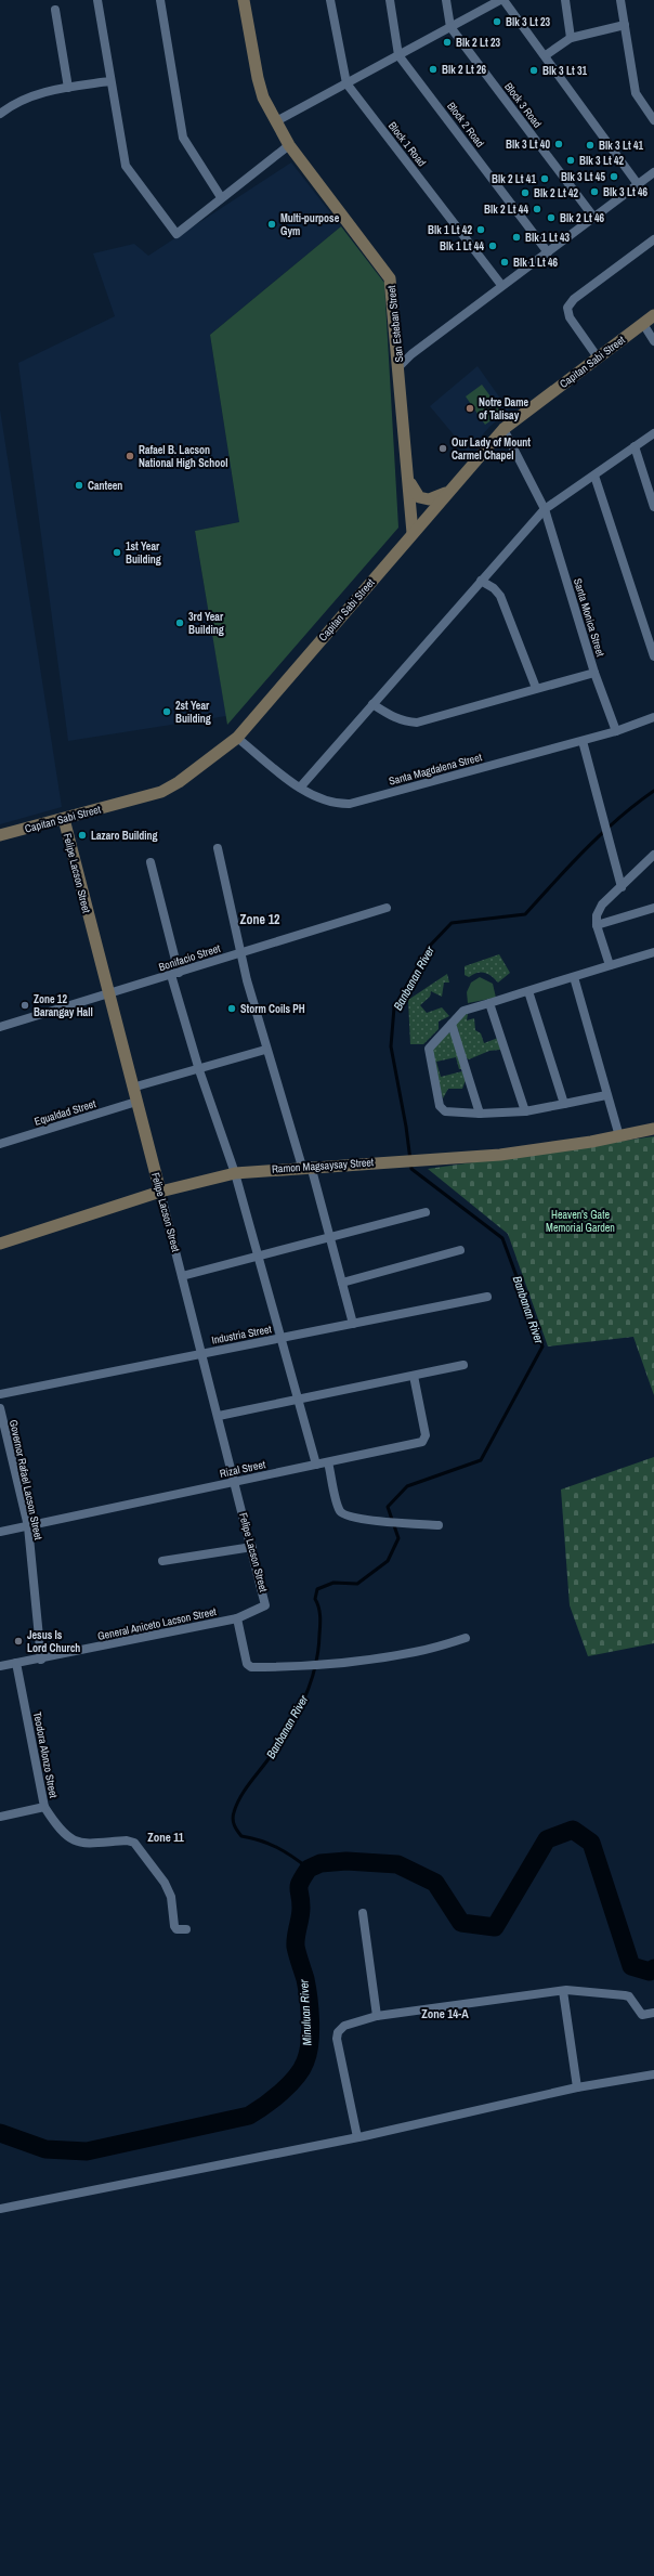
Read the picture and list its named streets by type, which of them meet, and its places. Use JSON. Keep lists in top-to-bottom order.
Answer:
{
  "streets": {
    "street": [
      "Block 3 Road",
      "Block 2 Road",
      "Block 1 Road",
      "San Esteban Street",
      "Capitan Sabi Street",
      "Santa Monica Street",
      "Santa Magdalena Street",
      "Felipe Lacson Street",
      "Bonifacio Street",
      "Equaldad Street",
      "Ramon Magsaysay Street",
      "Industria Street",
      "Rizal Street",
      "Governor Rafael Lacson Street",
      "General Aniceto Lacson Street",
      "Teodora Alonzo Street"
    ]
  },
  "crossings": [
    ["San Esteban Street", "Capitan Sabi Street"],
    ["Capitan Sabi Street", "Santa Monica Street"],
    ["Capitan Sabi Street", "Santa Magdalena Street"],
    ["Capitan Sabi Street", "Felipe Lacson Street"],
    ["Santa Monica Street", "Santa Magdalena Street"],
    ["Felipe Lacson Street", "Bonifacio Street"],
    ["Felipe Lacson Street", "Equaldad Street"],
    ["Felipe Lacson Street", "Ramon Magsaysay Street"],
    ["Felipe Lacson Street", "Industria Street"],
    ["Felipe Lacson Street", "Rizal Street"],
    ["Felipe Lacson Street", "General Aniceto Lacson Street"],
    ["Rizal Street", "Governor Rafael Lacson Street"],
    ["Governor Rafael Lacson Street", "General Aniceto Lacson Street"],
    ["General Aniceto Lacson Street", "Teodora Alonzo Street"]
  ],
  "districts": ["Zone 12", "Zone 11", "Zone 14-A"],
  "water": ["Banbanan River", "Minuluan River"],
  "parks": ["Heaven's Gate Memorial Garden"],
  "places": [
    "Blk 3 Lt 23",
    "Blk 2 Lt 23",
    "Blk 2 Lt 26",
    "Blk 3 Lt 31",
    "Blk 3 Lt 40",
    "Blk 3 Lt 41",
    "Blk 3 Lt 42",
    "Blk 3 Lt 45",
    "Blk 2 Lt 41",
    "Blk 3 Lt 46",
    "Blk 2 Lt 42",
    "Blk 2 Lt 44",
    "Blk 2 Lt 46",
    "Multi-purpose Gym",
    "Blk 1 Lt 42",
    "Blk 1 Lt 43",
    "Blk 1 Lt 44",
    "Blk 1 Lt 46",
    "Notre Dame of Talisay",
    "Our Lady of Mount Carmel Chapel",
    "Rafael B. Lacson National High School",
    "Canteen",
    "1st Year Building",
    "3rd Year Building",
    "2st Year Building",
    "Lazaro Building",
    "Zone 12 Barangay Hall",
    "Storm Coils PH",
    "Jesus Is Lord Church"
  ]
}
